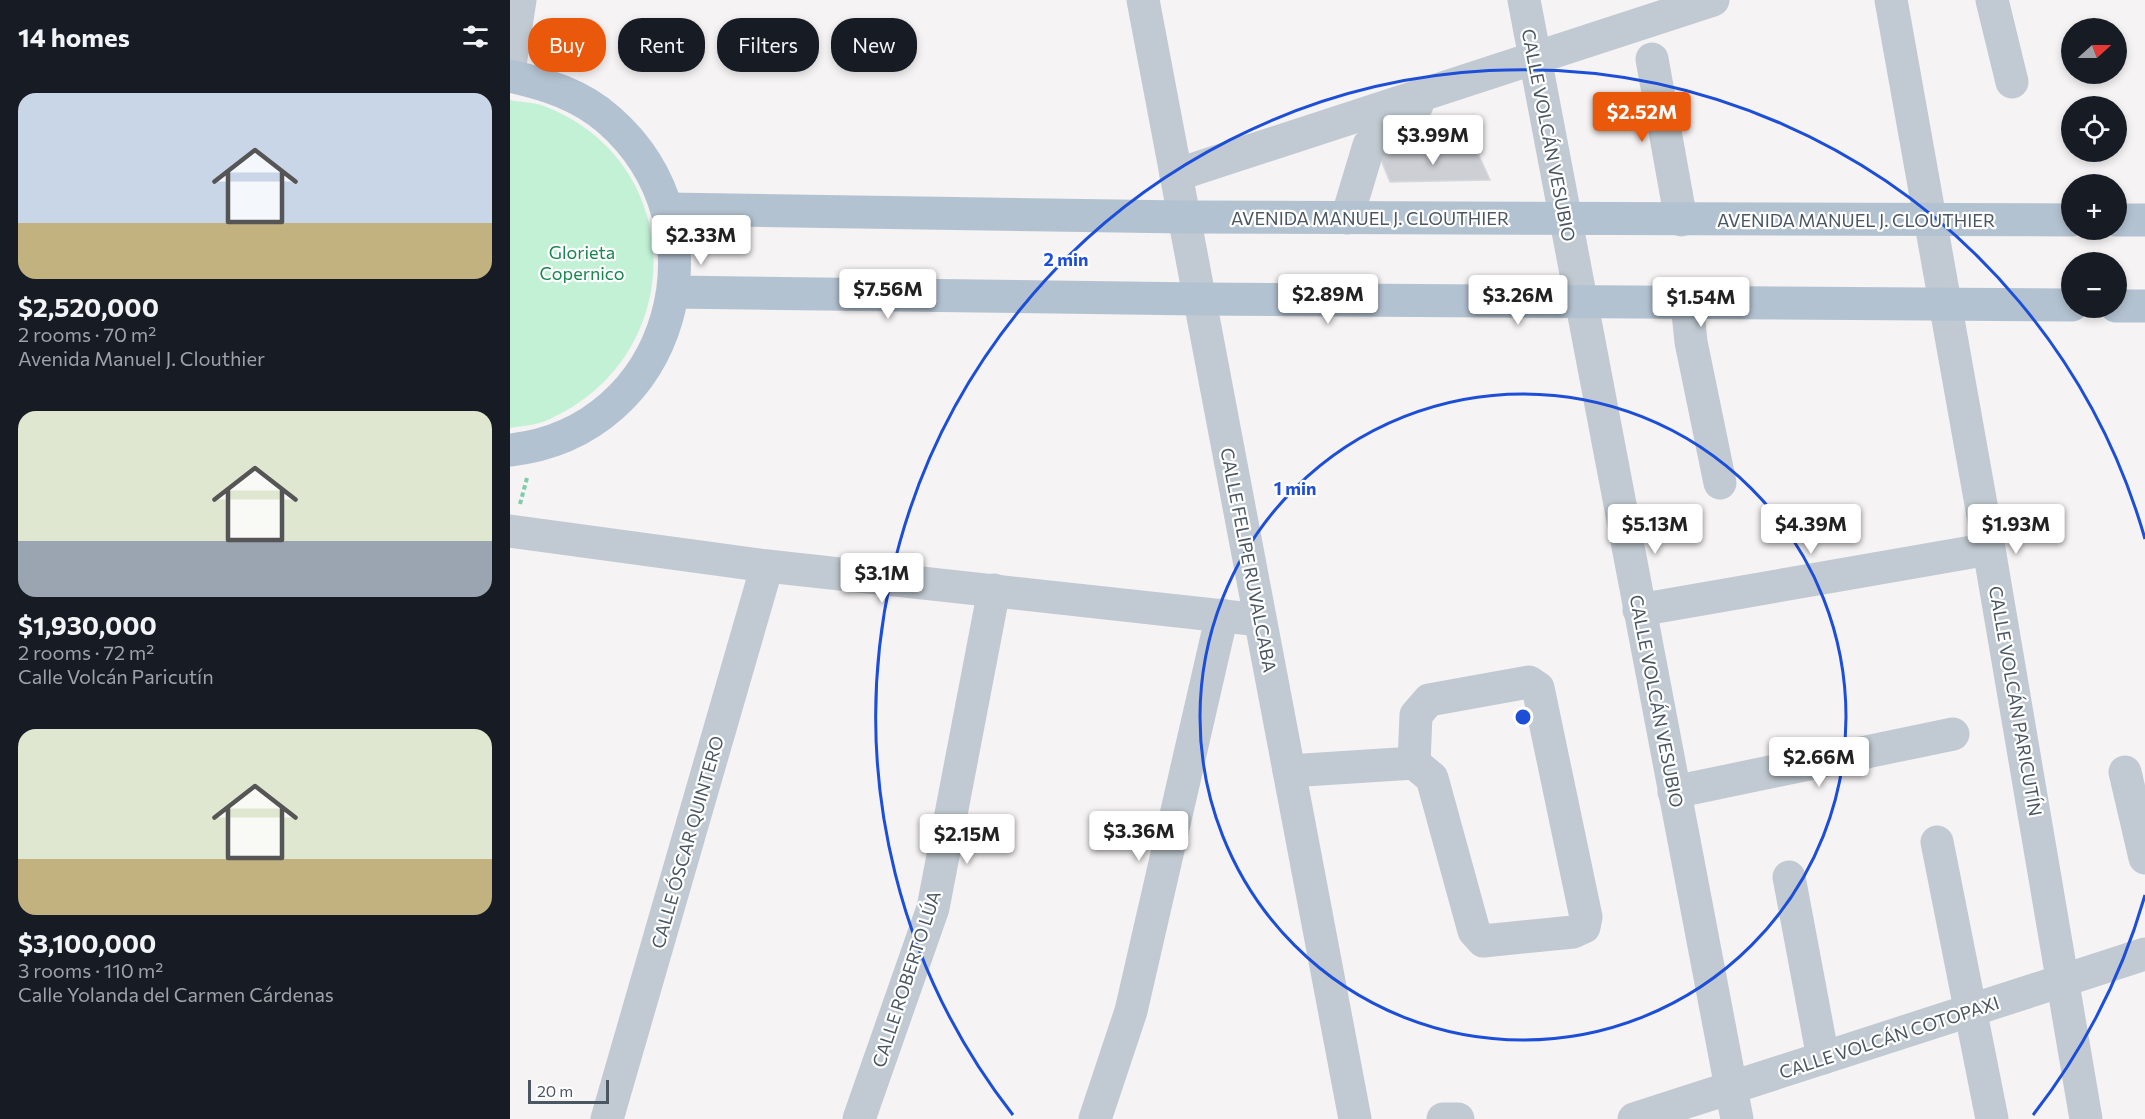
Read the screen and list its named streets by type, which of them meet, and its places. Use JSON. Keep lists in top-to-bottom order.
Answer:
{
  "streets": {
    "main road": ["AVENIDA MANUEL J. CLOUTHIER"],
    "street": [
      "CALLE VOLCÁN VESUBIO",
      "CALLE FELIPE RUVALCABA",
      "CALLE VOLCÁN PARICUTÍN",
      "CALLE ÓSCAR QUINTERO",
      "CALLE ROBERTO LÚA",
      "CALLE VOLCÁN COTOPAXI"
    ]
  },
  "crossings": [
    ["CALLE VOLCÁN VESUBIO", "AVENIDA MANUEL J. CLOUTHIER"],
    ["CALLE VOLCÁN VESUBIO", "CALLE VOLCÁN COTOPAXI"],
    ["AVENIDA MANUEL J. CLOUTHIER", "CALLE FELIPE RUVALCABA"],
    ["AVENIDA MANUEL J. CLOUTHIER", "CALLE VOLCÁN PARICUTÍN"],
    ["CALLE VOLCÁN PARICUTÍN", "CALLE VOLCÁN COTOPAXI"]
  ],
  "parks": ["Glorieta Copernico"],
  "scale_bar": "20 m",
  "north": "right",
  "page": {
    "heading": "14 homes",
    "map_buttons": ["+", "−"],
    "chip": [
      "Buy",
      "Rent",
      "Filters",
      "New"
    ],
    "list": [
      {
        "name": "$2,520,000",
        "note": "2 rooms · 70 m² · Avenida Manuel J. Clouthier"
      },
      {
        "name": "$1,930,000",
        "note": "2 rooms · 72 m² · Calle Volcán Paricutín"
      },
      {
        "name": "$3,100,000",
        "note": "3 rooms · 110 m² · Calle Yolanda del Carmen Cárdenas"
      }
    ],
    "price": [
      "$2.52M",
      "$3.99M",
      "$2.33M",
      "$7.56M",
      "$2.89M",
      "$3.26M",
      "$1.54M",
      "$5.13M",
      "$4.39M",
      "$1.93M",
      "$3.1M",
      "$2.66M",
      "$3.36M",
      "$2.15M"
    ],
    "scale": "20 m"
  },
  "rings": ["2 min", "1 min"]
}
